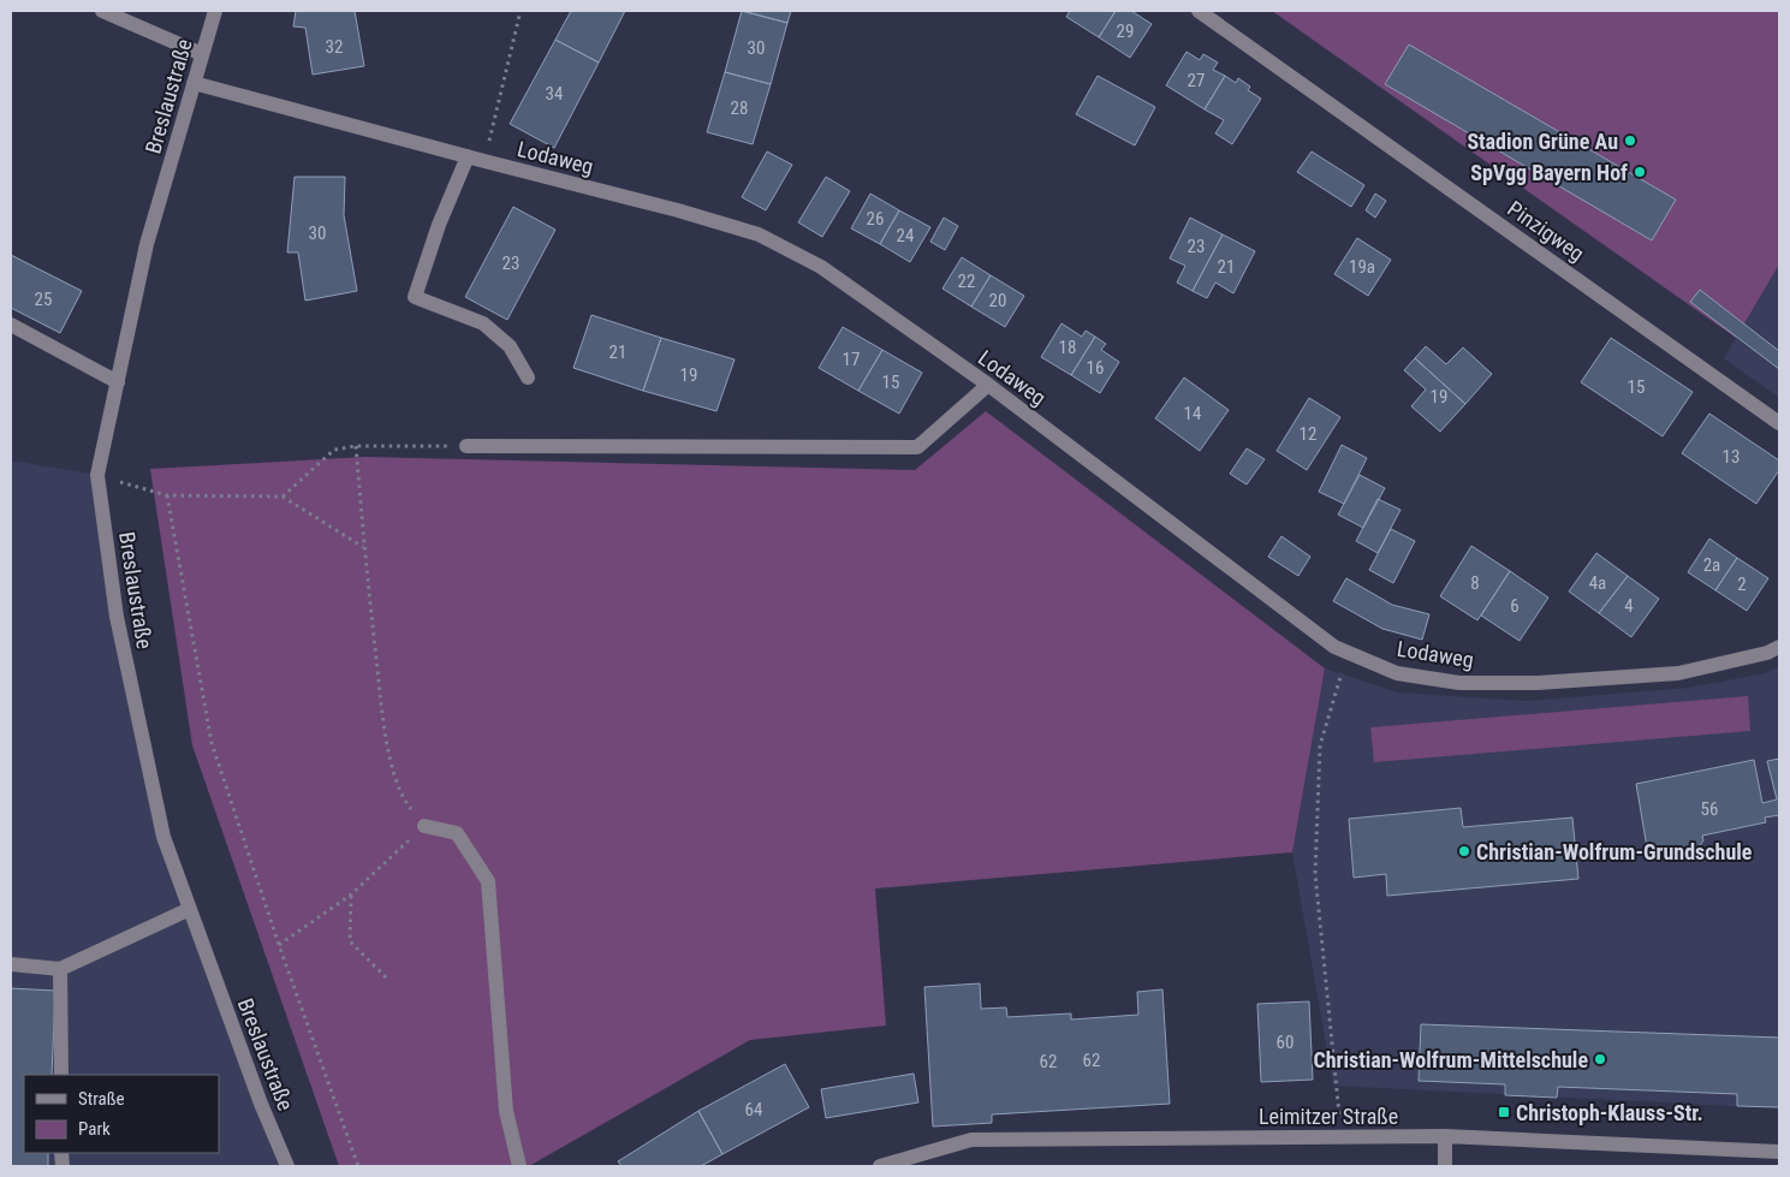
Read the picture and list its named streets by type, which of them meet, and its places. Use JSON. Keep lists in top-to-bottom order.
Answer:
{
  "streets": {
    "street": [
      "Breslaustraße",
      "Lodaweg",
      "Pinzigweg",
      "Leimitzer Straße"
    ]
  },
  "crossings": [
    ["Breslaustraße", "Lodaweg"]
  ],
  "places": {
    "other": [
      "Stadion Grüne Au",
      "SpVgg Bayern Hof",
      "Christian-Wolfrum-Grundschule",
      "Christian-Wolfrum-Mittelschule"
    ],
    "transit": ["Christoph-Klauss-Str."]
  },
  "house_numbers": [
    "29",
    "32",
    "30",
    "27",
    "34",
    "28",
    "26",
    "30",
    "24",
    "23",
    "23",
    "21",
    "19a",
    "22",
    "25",
    "20",
    "18",
    "21",
    "17",
    "16",
    "19",
    "15",
    "15",
    "19",
    "14",
    "12",
    "13",
    "2a",
    "8",
    "4a",
    "2",
    "6",
    "4",
    "56",
    "60",
    "62",
    "62",
    "64"
  ],
  "legend": ["Straße", "Park"]
}
